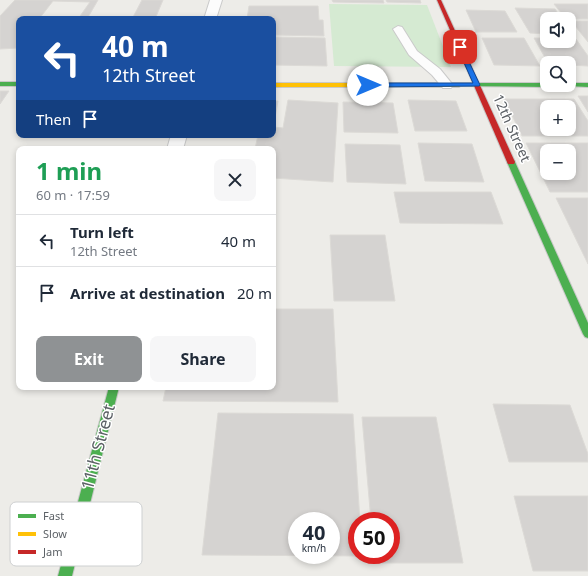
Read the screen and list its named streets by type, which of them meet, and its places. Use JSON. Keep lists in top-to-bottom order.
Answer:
{
  "streets": {
    "street": ["12th Street", "11th Street"]
  },
  "legend": ["Fast", "Slow", "Jam"],
  "page": {
    "map_buttons": ["+", "−"],
    "turn": ["40 m", "12th Street"],
    "then": "Then",
    "heading": ["1 min", "60 m · 17:59"],
    "list": [
      {
        "name": "Turn left",
        "note": "12th Street",
        "value": "40 m"
      },
      {
        "name": "Arrive at destination",
        "value": "20 m"
      }
    ],
    "buttons": ["Exit", "Share"],
    "speed": "40 km/h",
    "limit": "50"
  }
}
